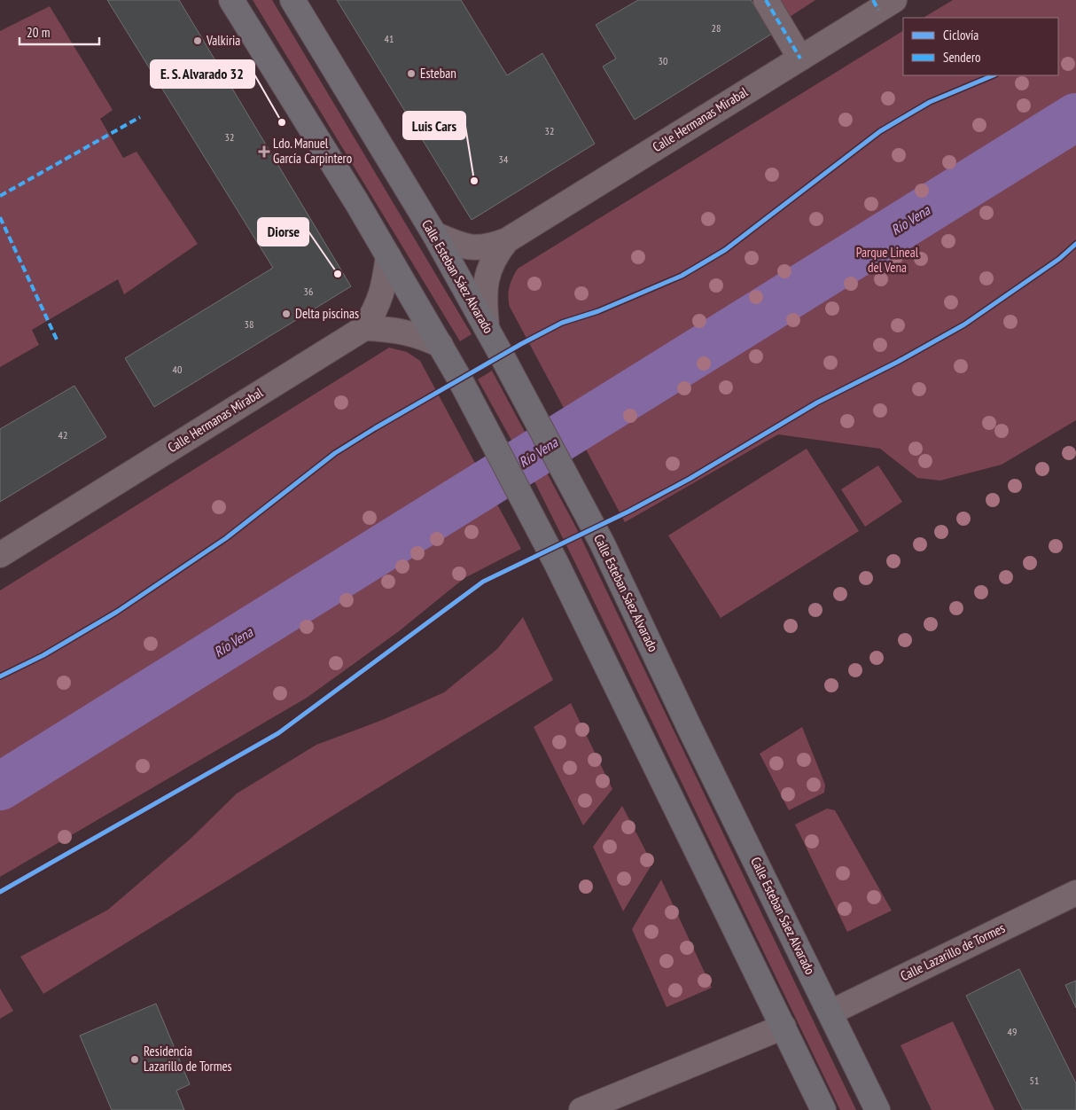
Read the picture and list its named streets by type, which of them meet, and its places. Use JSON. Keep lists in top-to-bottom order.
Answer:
{
  "streets": {
    "main road": ["Calle Esteban Sáez Alvarado"],
    "street": ["Calle Hermanas Mirabal", "Calle Lazarillo de Tormes"]
  },
  "crossings": [
    ["Calle Hermanas Mirabal", "Calle Esteban Sáez Alvarado"],
    ["Calle Esteban Sáez Alvarado", "Calle Lazarillo de Tormes"]
  ],
  "water": ["Río Vena"],
  "parks": ["Parque Lineal del Vena"],
  "places": {
    "other": [
      "Valkiria",
      "Esteban",
      "E. S. Alvarado 32",
      "Luis Cars",
      "Diorse",
      "Delta piscinas",
      "Residencia Lazarillo de Tormes"
    ],
    "health": ["Ldo. Manuel García Carpintero"]
  },
  "house_numbers": [
    "28",
    "41",
    "30",
    "32",
    "32",
    "34",
    "36",
    "38",
    "40",
    "42",
    "49",
    "51"
  ],
  "legend": ["Ciclovía", "Sendero"],
  "scale_bar": "20 m"
}
